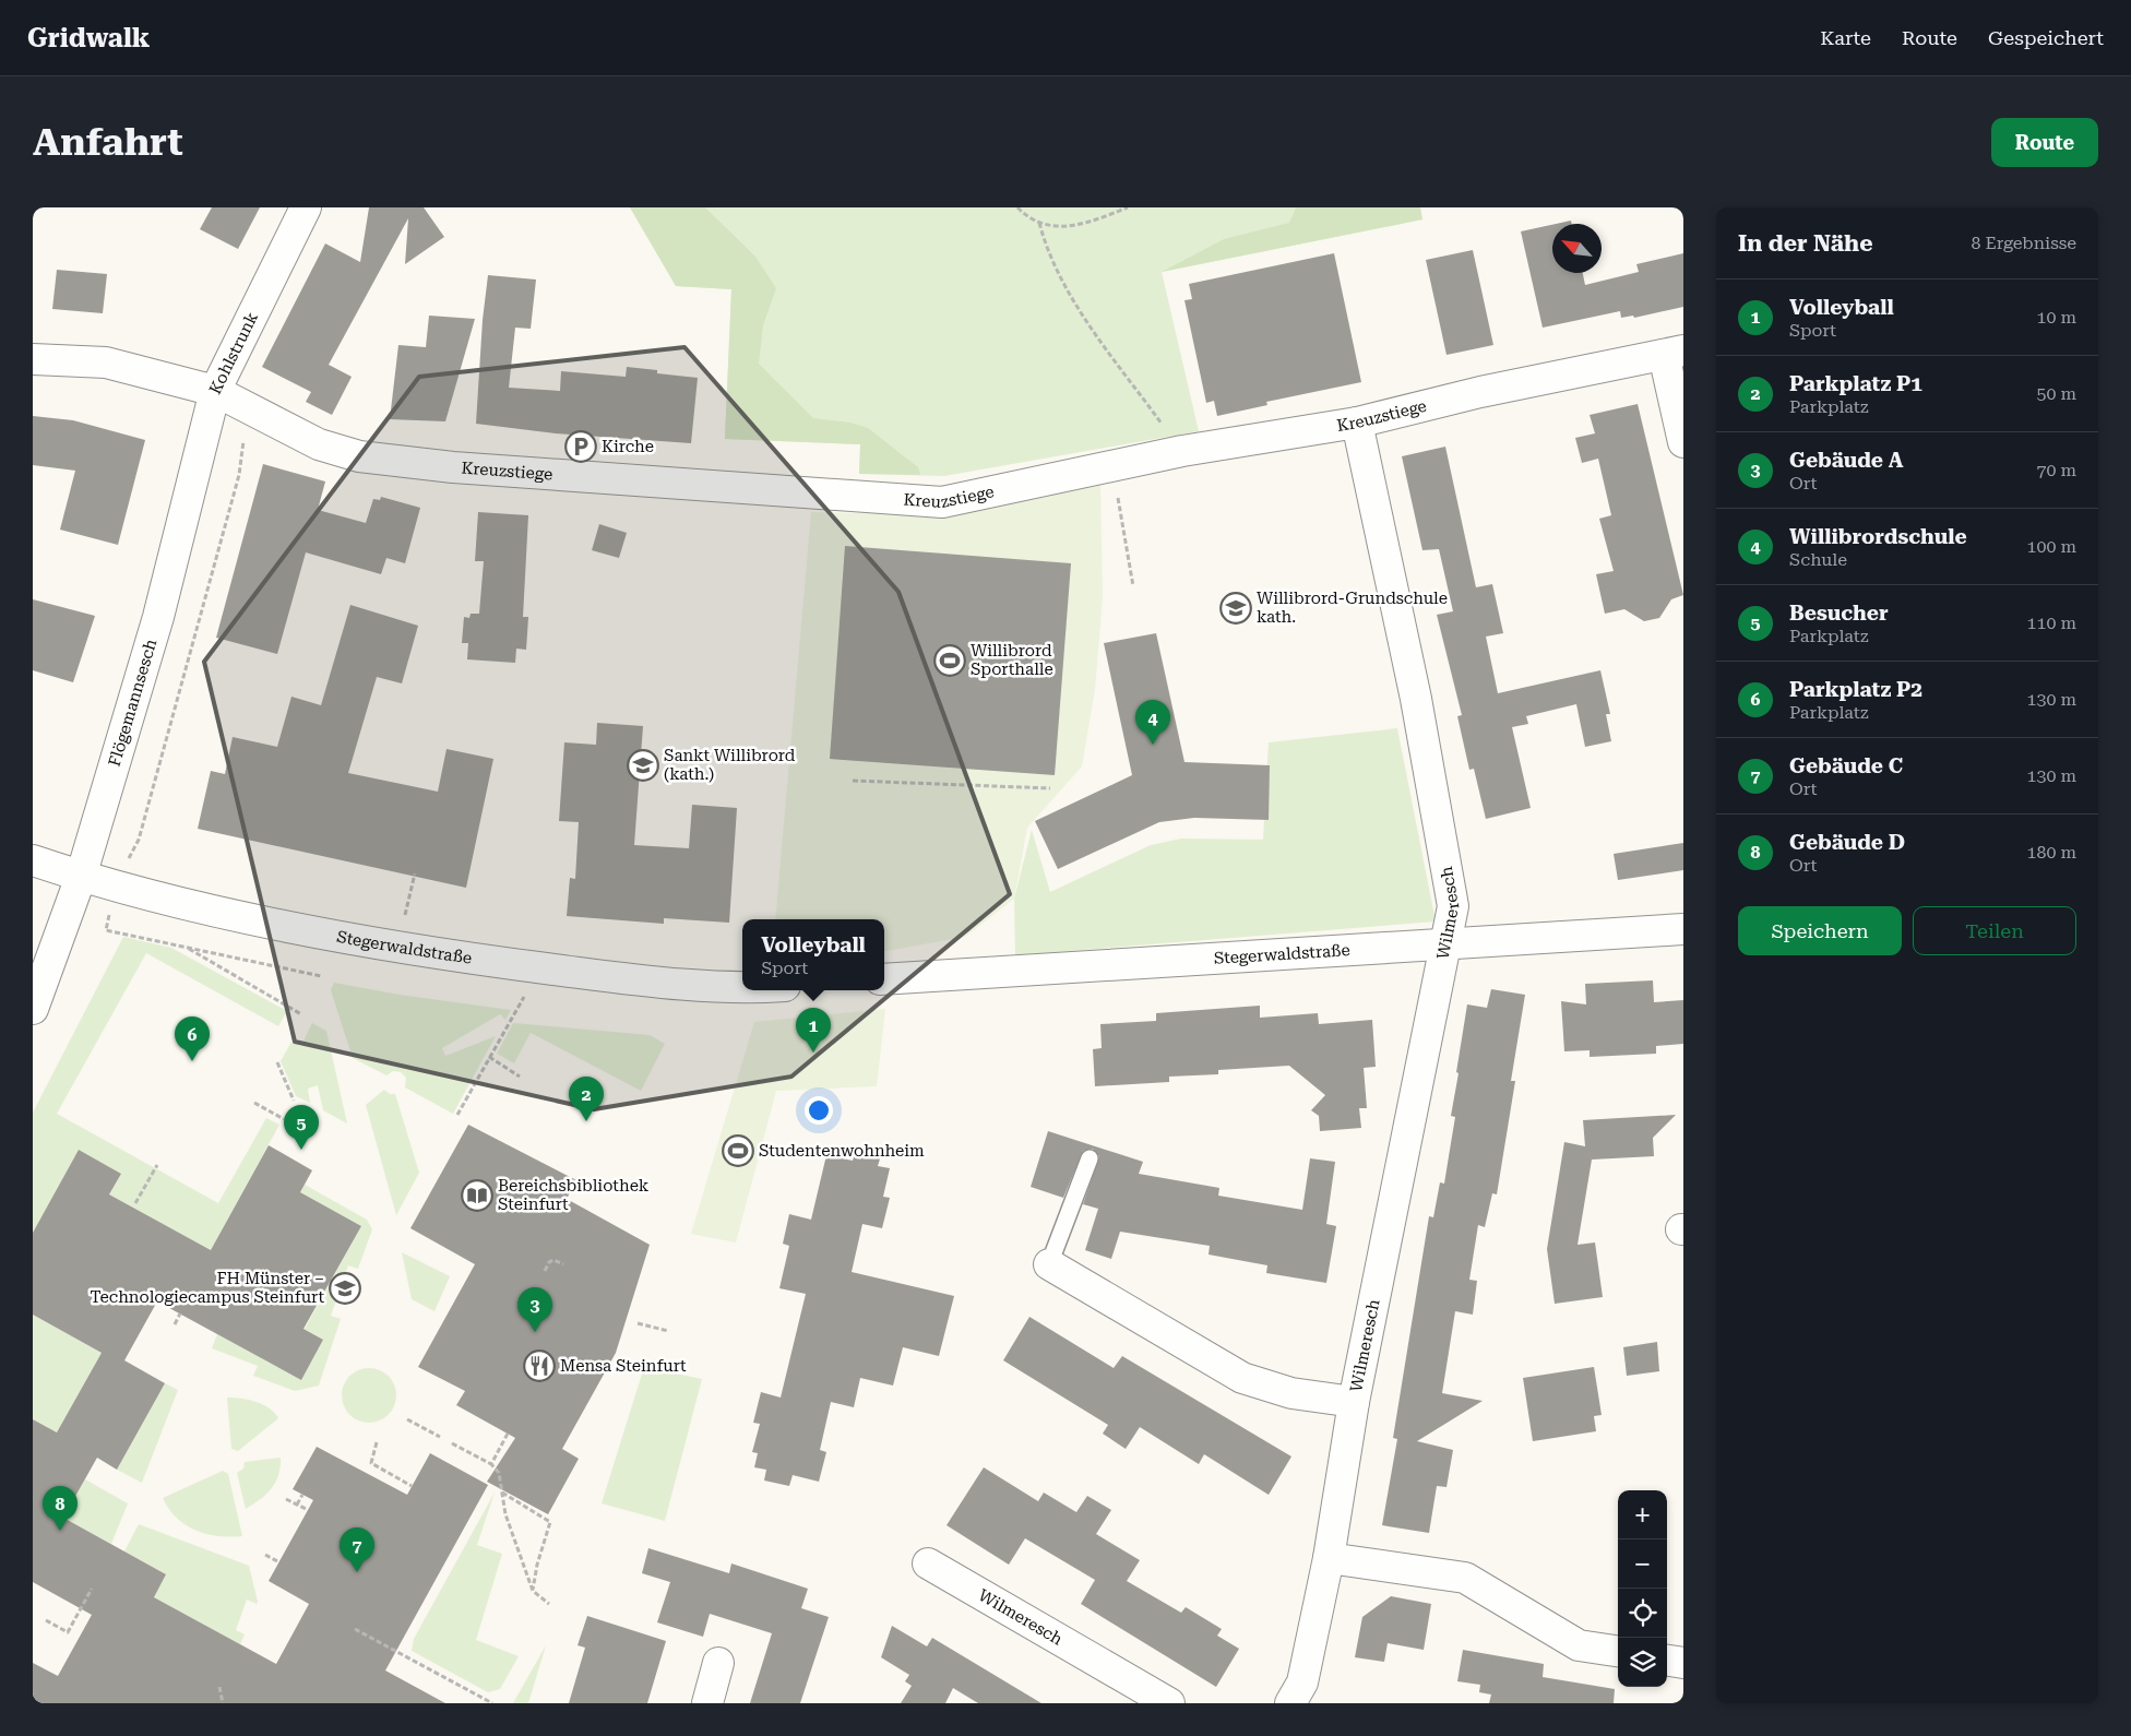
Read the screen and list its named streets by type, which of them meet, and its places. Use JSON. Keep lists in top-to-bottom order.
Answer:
{
  "streets": {
    "street": [
      "Kohlstrunk",
      "Kreuzstiege",
      "Flögemannsesch",
      "Wilmeresch",
      "Stegerwaldstraße"
    ]
  },
  "crossings": [
    ["Kohlstrunk", "Kreuzstiege"],
    ["Kohlstrunk", "Flögemannsesch"],
    ["Kreuzstiege", "Flögemannsesch"],
    ["Kreuzstiege", "Wilmeresch"],
    ["Flögemannsesch", "Stegerwaldstraße"],
    ["Wilmeresch", "Stegerwaldstraße"]
  ],
  "places": {
    "parking": ["Kirche"],
    "school or university": ["Willibrord-Grundschule kath.", "Sankt Willibrord (kath.)", "FH Münster – Technologiecampus Steinfurt"],
    "sports": ["Willibrord Sporthalle", "Studentenwohnheim"],
    "library": ["Bereichsbibliothek Steinfurt"],
    "restaurant": ["Mensa Steinfurt"]
  },
  "north": "top left",
  "page": {
    "header": "Gridwalk",
    "nav": ["Karte", "Route", "Gespeichert"],
    "buttons": [
      "Route",
      ["Speichern", "Teilen"]
    ],
    "title": "Anfahrt",
    "heading": ["In der Nähe", "8 Ergebnisse"],
    "list": [
      {
        "mark": "1",
        "name": "Volleyball",
        "note": "Sport",
        "value": "10 m"
      },
      {
        "mark": "2",
        "name": "Parkplatz P1",
        "note": "Parkplatz",
        "value": "50 m"
      },
      {
        "mark": "3",
        "name": "Gebäude A",
        "note": "Ort",
        "value": "70 m"
      },
      {
        "mark": "4",
        "name": "Willibrordschule",
        "note": "Schule",
        "value": "100 m"
      },
      {
        "mark": "5",
        "name": "Besucher",
        "note": "Parkplatz",
        "value": "110 m"
      },
      {
        "mark": "6",
        "name": "Parkplatz P2",
        "note": "Parkplatz",
        "value": "130 m"
      },
      {
        "mark": "7",
        "name": "Gebäude C",
        "note": "Ort",
        "value": "130 m"
      },
      {
        "mark": "8",
        "name": "Gebäude D",
        "note": "Ort",
        "value": "180 m"
      }
    ],
    "pins": [
      "4",
      "1",
      "6",
      "2",
      "5",
      "3",
      "8",
      "7"
    ],
    "popup": ["Volleyball", "Sport"],
    "map_buttons": ["+", "−"]
  }
}
